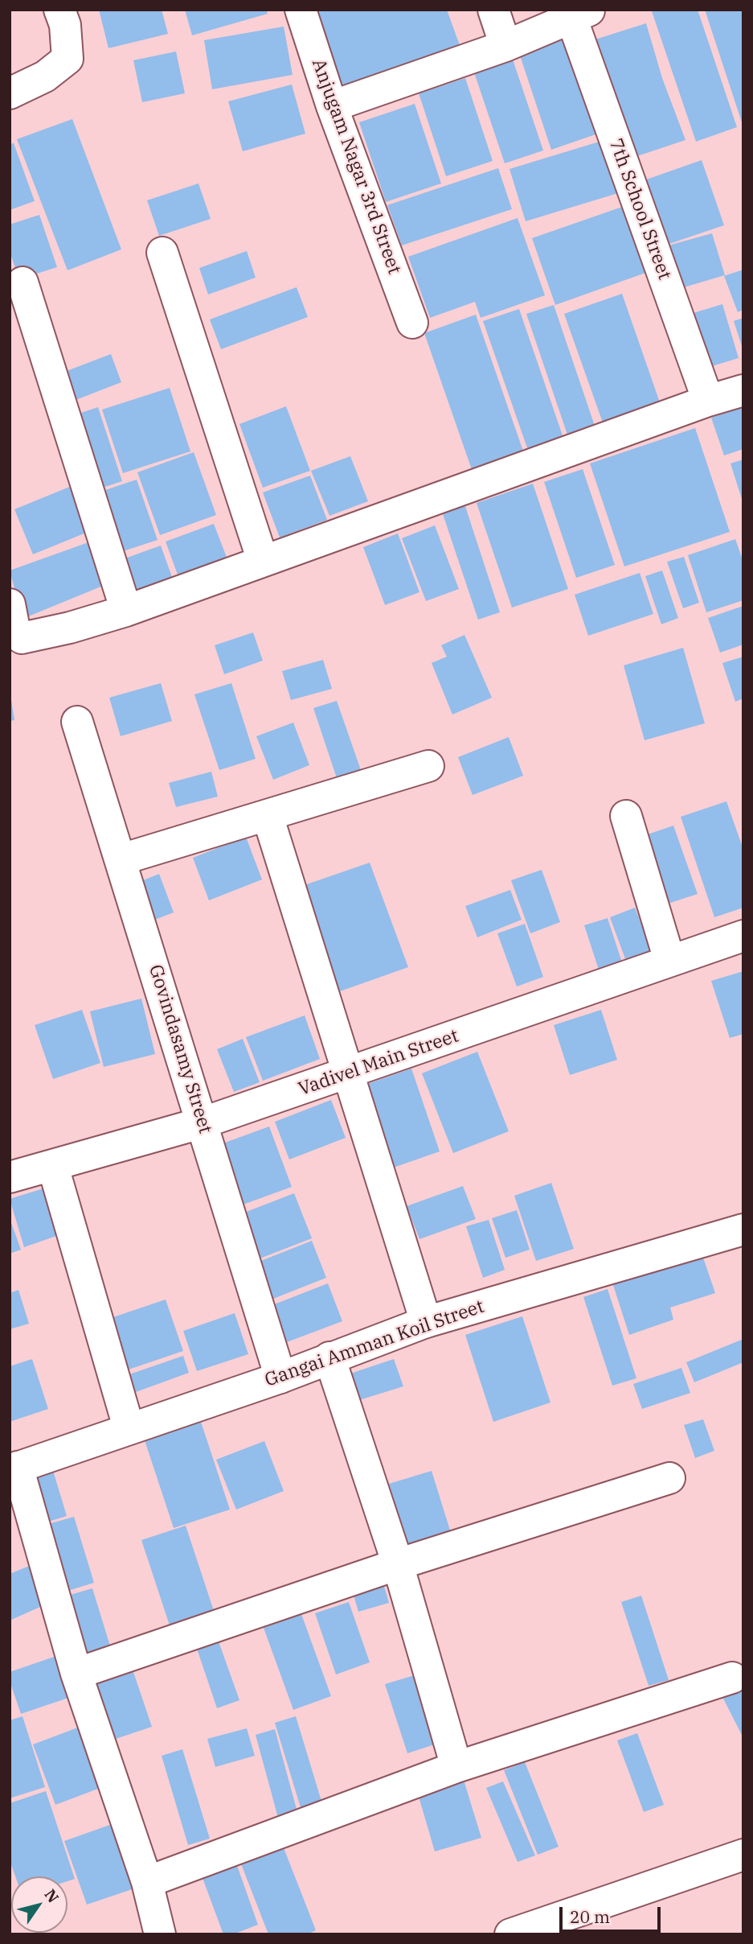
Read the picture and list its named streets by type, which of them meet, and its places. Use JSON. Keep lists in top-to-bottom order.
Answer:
{
  "streets": {
    "street": [
      "Anjugam Nagar 3rd Street",
      "7th School Street",
      "Govindasamy Street",
      "Vadivel Main Street",
      "Gangai Amman Koil Street"
    ]
  },
  "crossings": [
    ["Govindasamy Street", "Vadivel Main Street"],
    ["Govindasamy Street", "Gangai Amman Koil Street"]
  ],
  "scale_bar": "20 m",
  "north": "top right"
}
